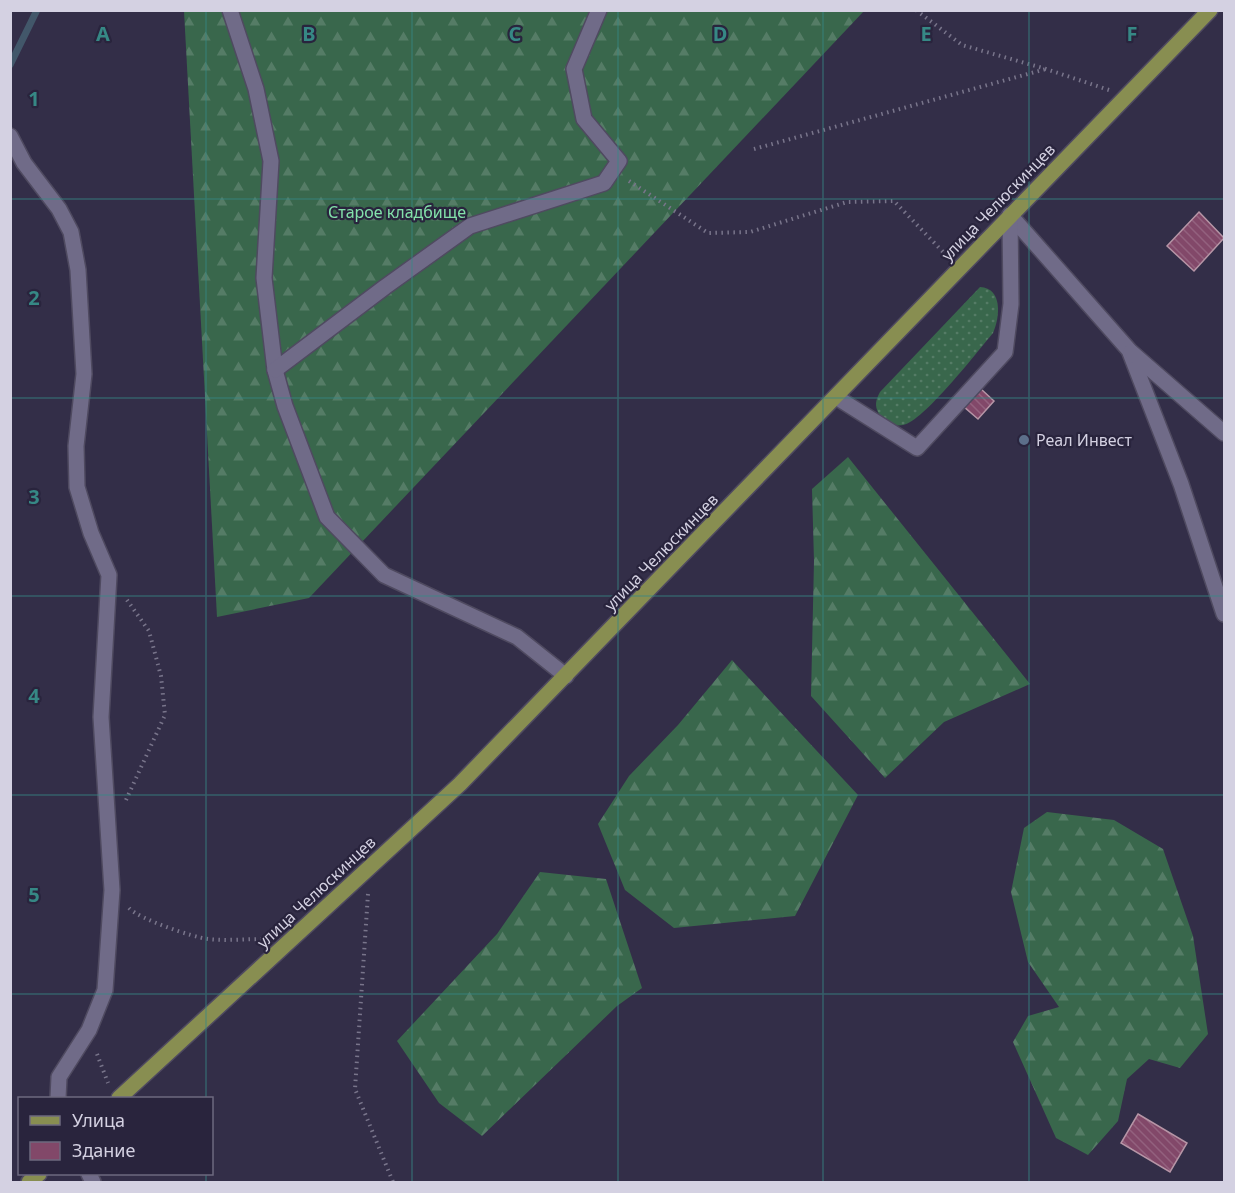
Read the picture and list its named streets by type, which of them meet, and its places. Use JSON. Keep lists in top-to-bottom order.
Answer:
{
  "streets": {
    "main road": ["улица Челюскинцев"]
  },
  "parks": ["Старое кладбище"],
  "places": ["Реал Инвест"],
  "legend": ["Улица", "Здание"],
  "grid": {
    "columns": [
      "A",
      "B",
      "C",
      "D",
      "E",
      "F"
    ],
    "rows": [
      "1",
      "2",
      "3",
      "4",
      "5"
    ]
  }
}
